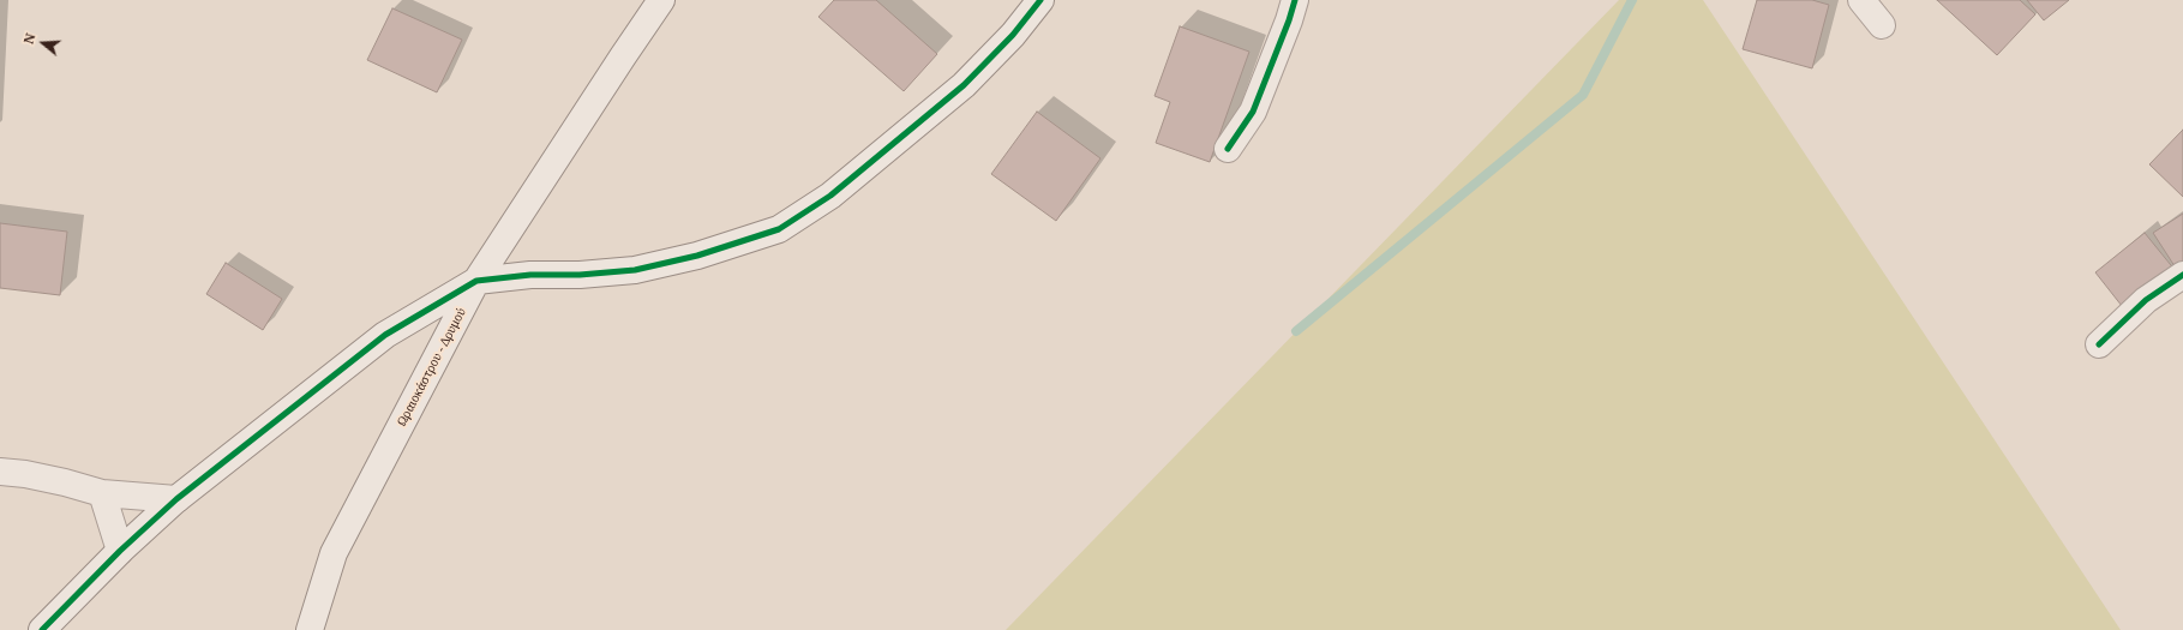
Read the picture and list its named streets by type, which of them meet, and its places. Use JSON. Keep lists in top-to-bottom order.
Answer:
{
  "streets": {
    "street": ["Ωραιοκάστρου - Δρυμού"]
  },
  "north": "left"
}
